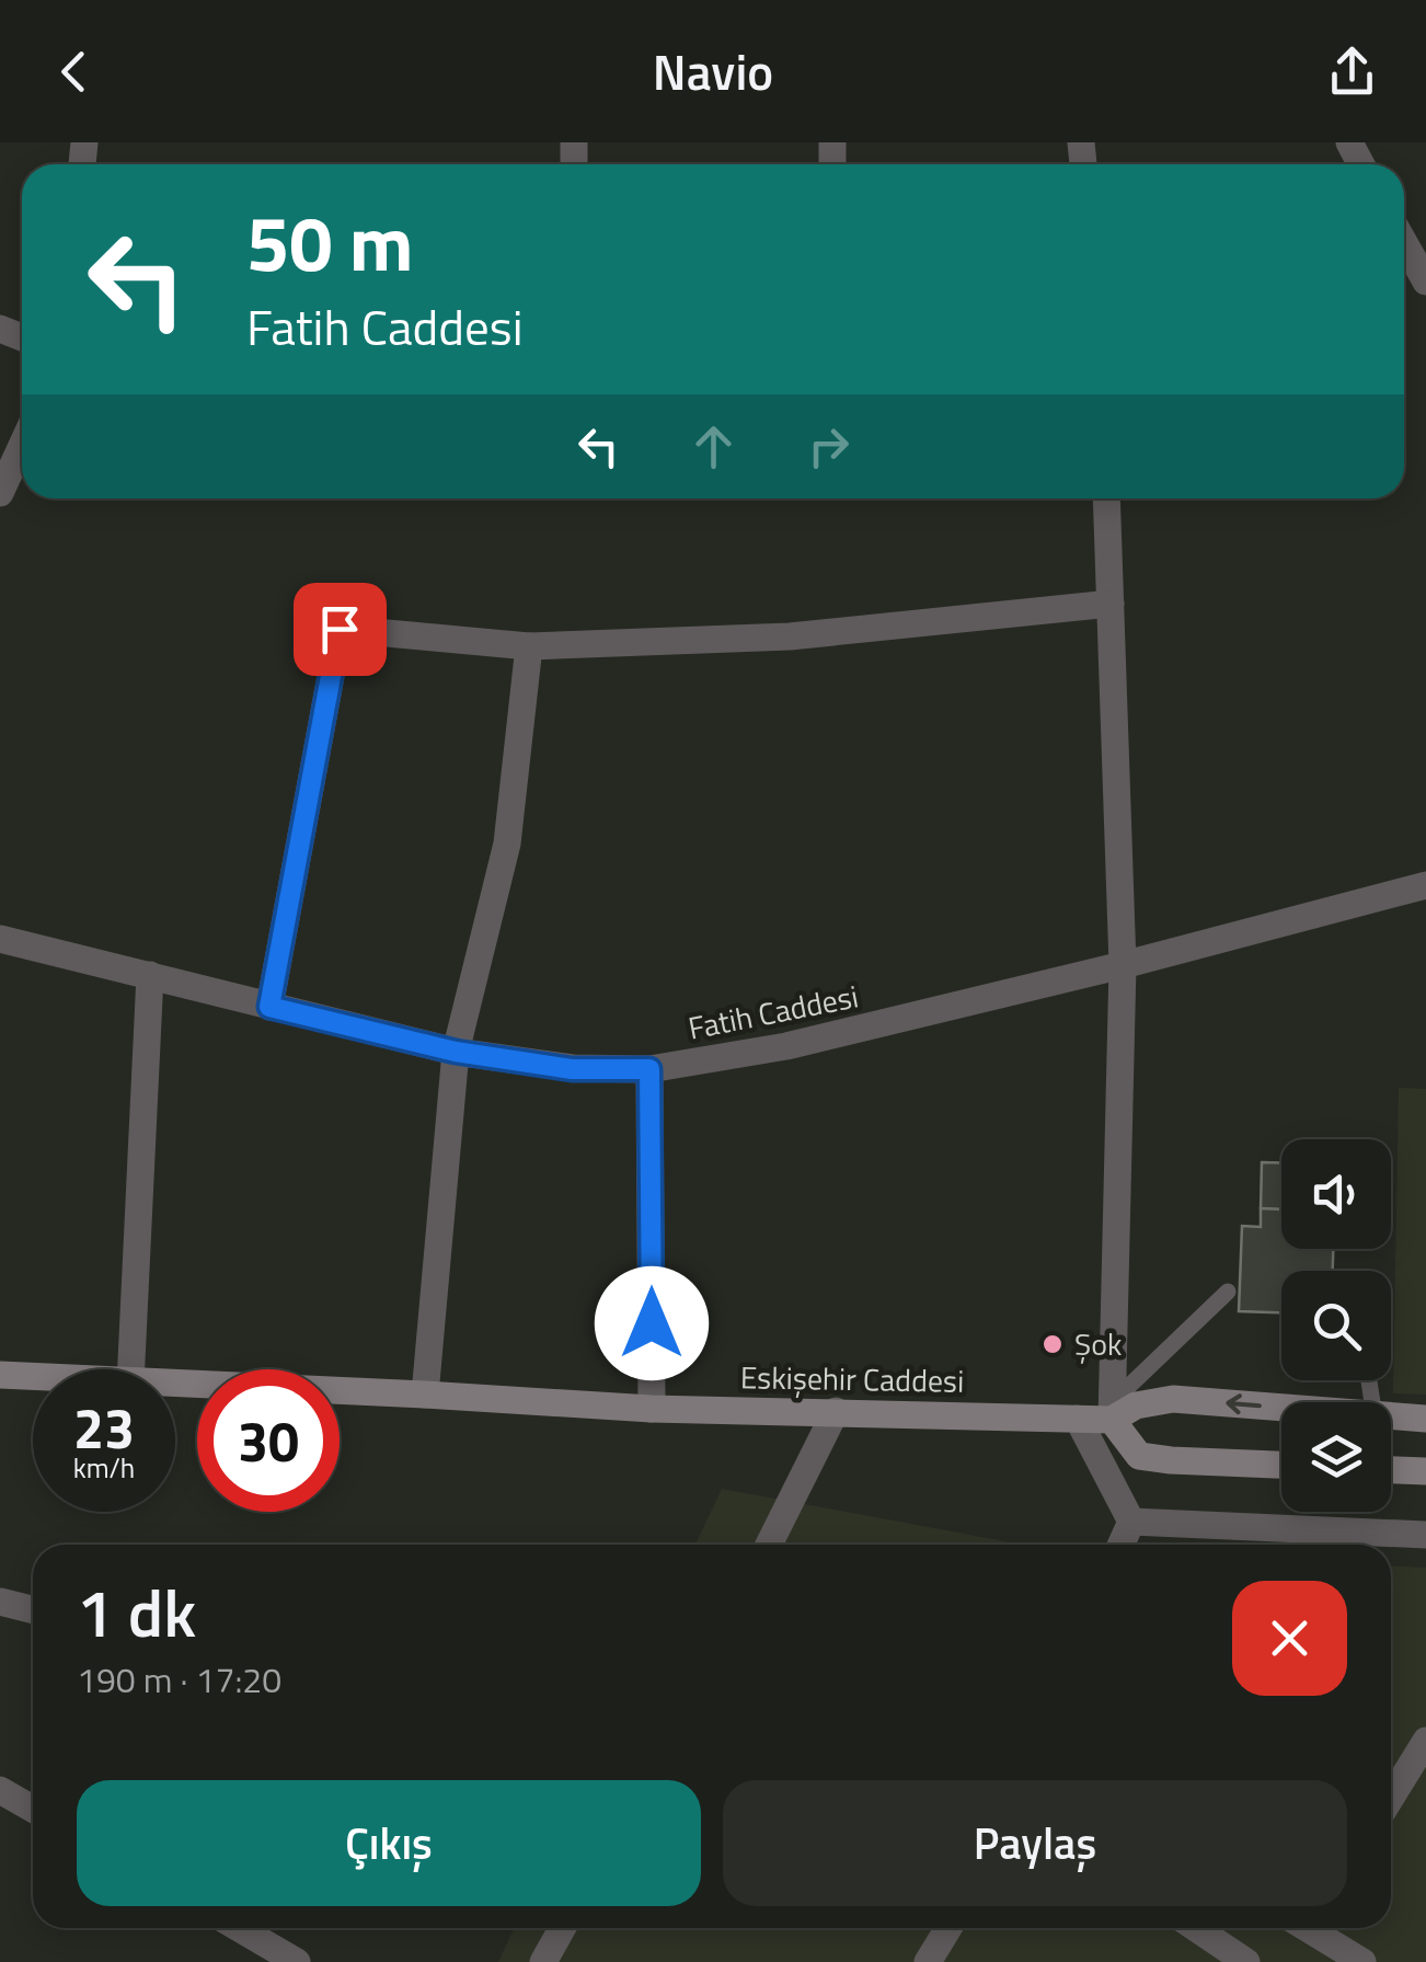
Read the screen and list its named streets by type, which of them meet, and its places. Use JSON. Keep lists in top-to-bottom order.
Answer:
{
  "streets": {
    "main road": ["Eskişehir Caddesi"],
    "street": ["Fatih Caddesi"]
  },
  "places": ["Şok"],
  "page": {
    "header": "Navio",
    "turn": ["50 m", "Fatih Caddesi"],
    "speed": "23 km/h",
    "limit": "30",
    "heading": ["1 dk", "190 m · 17:20"],
    "buttons": ["Çıkış", "Paylaş"]
  }
}
